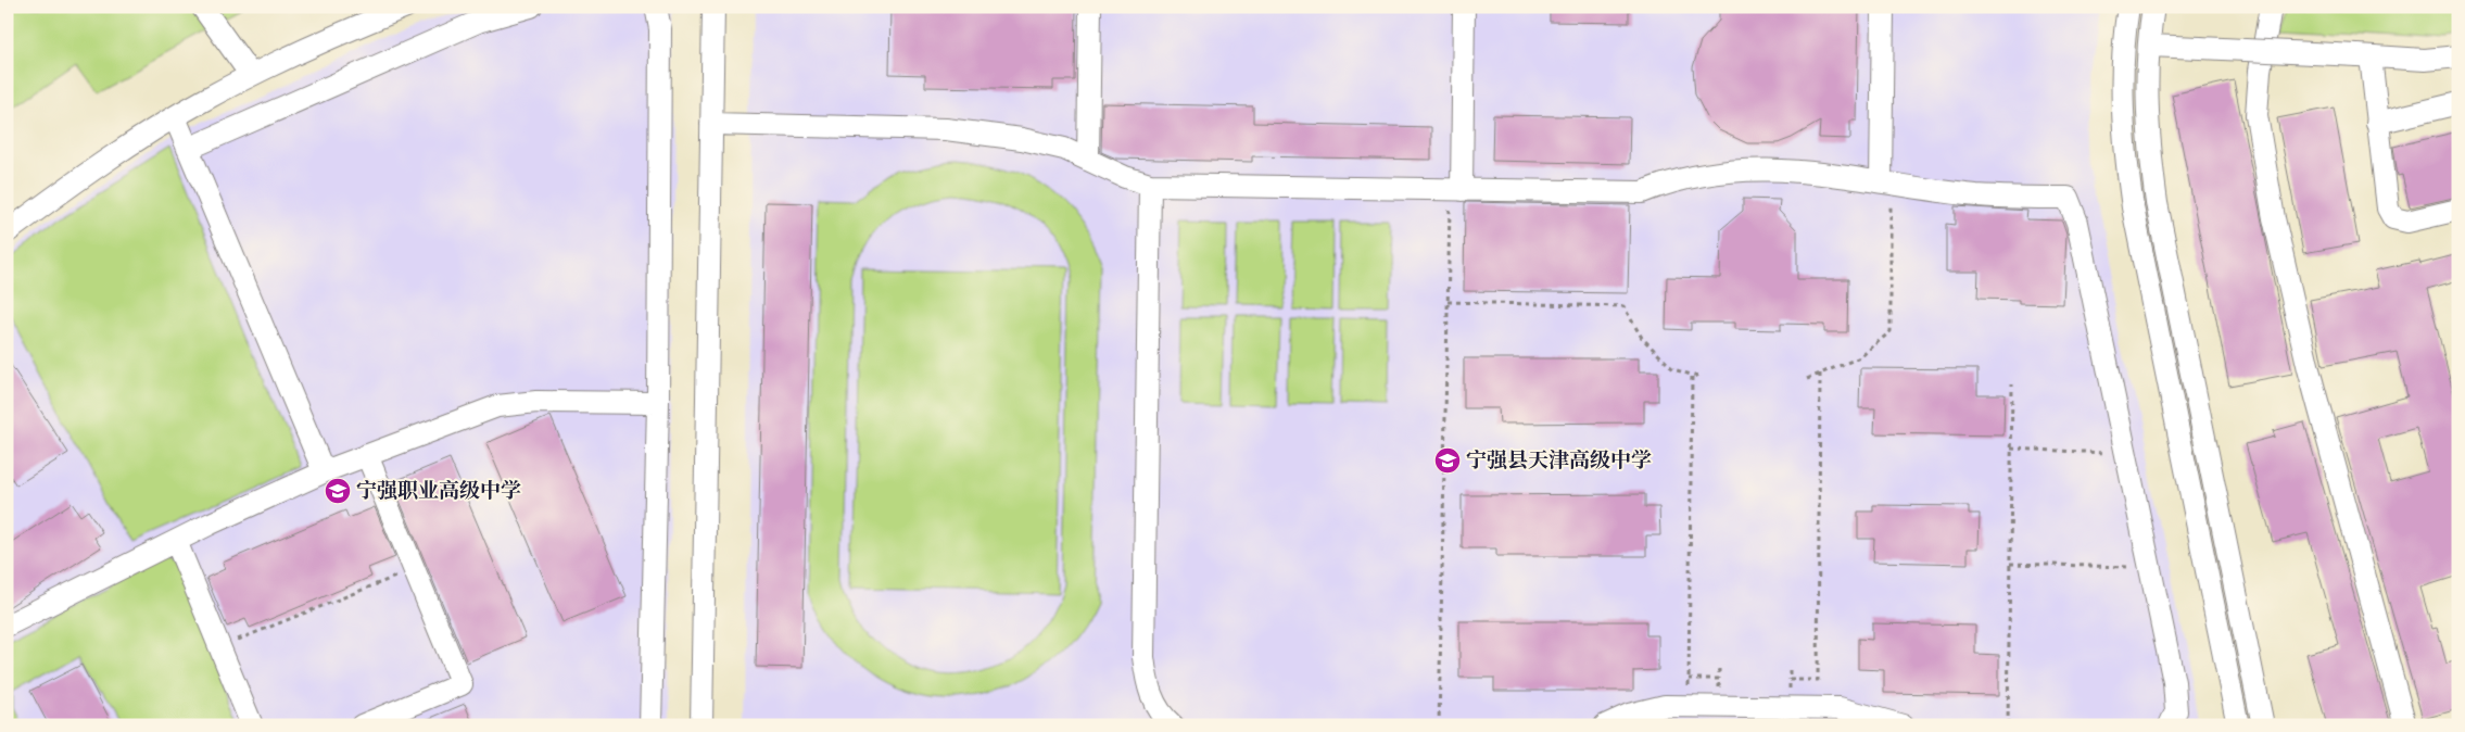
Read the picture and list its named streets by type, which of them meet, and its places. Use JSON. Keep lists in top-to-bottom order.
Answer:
{
  "places": {
    "school or university": ["宁强县天津高级中学", "宁强职业高级中学"]
  }
}
